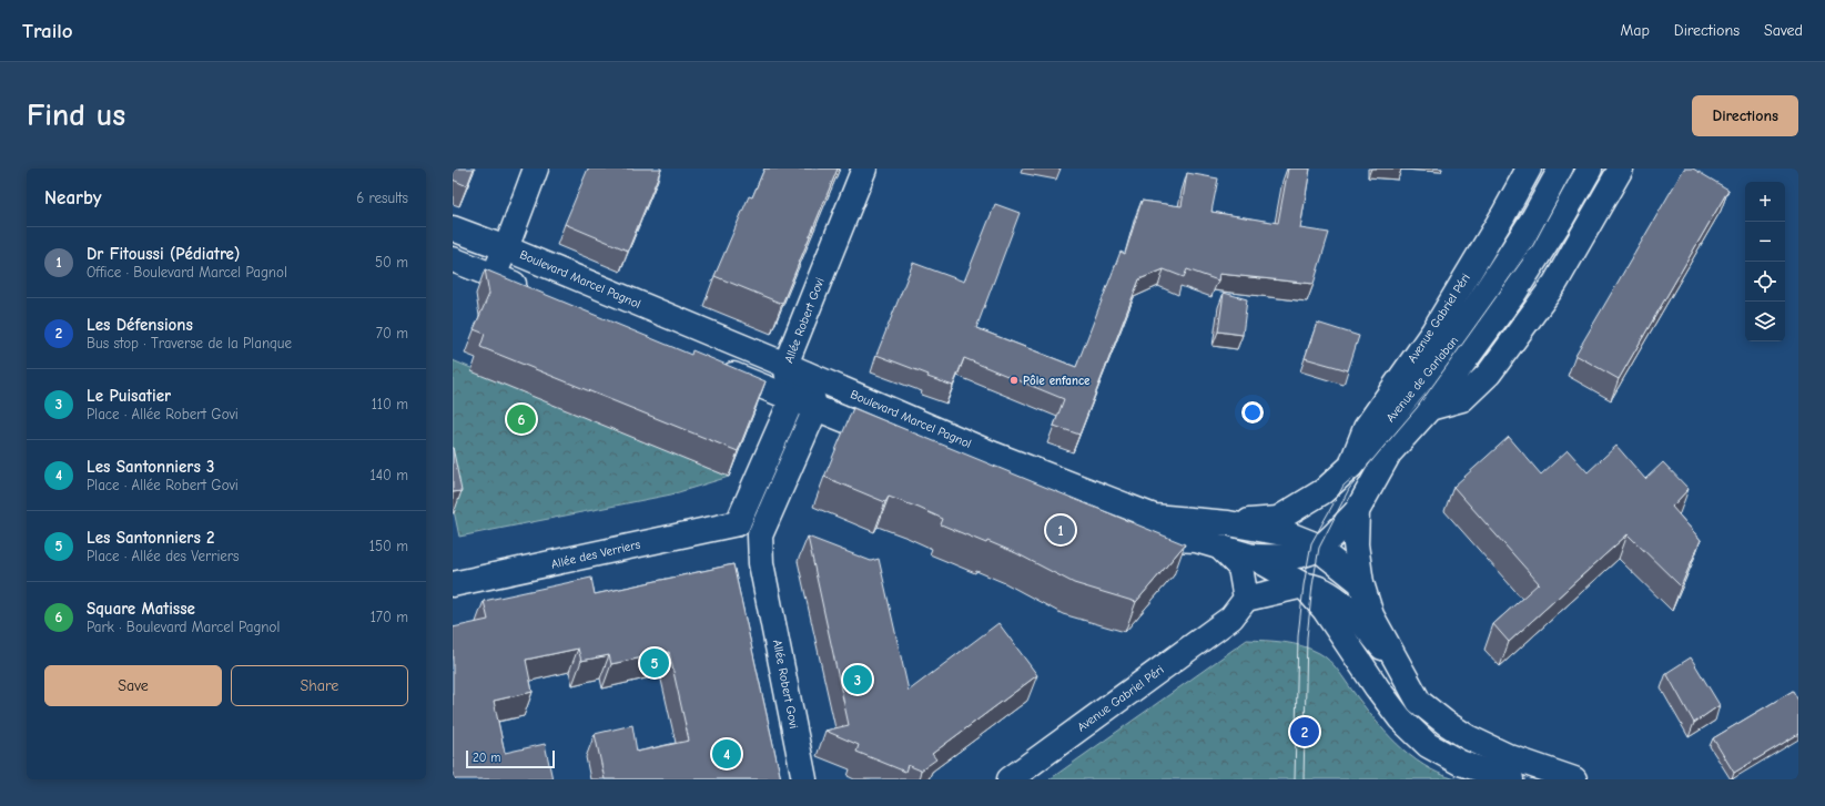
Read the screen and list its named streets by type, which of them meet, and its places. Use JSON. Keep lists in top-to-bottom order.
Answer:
{
  "streets": {
    "main road": [
      "Boulevard Marcel Pagnol",
      "Avenue Gabriel Péri",
      "Allée Robert Govi",
      "Avenue de Garlaban",
      "Allée des Verriers"
    ]
  },
  "crossings": [
    ["Boulevard Marcel Pagnol", "Allée Robert Govi"],
    ["Boulevard Marcel Pagnol", "Avenue de Garlaban"],
    ["Avenue Gabriel Péri", "Avenue de Garlaban"]
  ],
  "places": ["Pôle enfance"],
  "scale_bar": "20 m",
  "page": {
    "header": "Trailo",
    "nav": ["Map", "Directions", "Saved"],
    "buttons": [
      "Directions",
      ["Save", "Share"]
    ],
    "title": "Find us",
    "heading": ["Nearby", "6 results"],
    "map_buttons": ["+", "−"],
    "list": [
      {
        "mark": "1",
        "name": "Dr Fitoussi (Pédiatre)",
        "note": "Office · Boulevard Marcel Pagnol",
        "value": "50 m"
      },
      {
        "mark": "2",
        "name": "Les Défensions",
        "note": "Bus stop · Traverse de la Planque",
        "value": "70 m"
      },
      {
        "mark": "3",
        "name": "Le Puisatier",
        "note": "Place · Allée Robert Govi",
        "value": "110 m"
      },
      {
        "mark": "4",
        "name": "Les Santonniers 3",
        "note": "Place · Allée Robert Govi",
        "value": "140 m"
      },
      {
        "mark": "5",
        "name": "Les Santonniers 2",
        "note": "Place · Allée des Verriers",
        "value": "150 m"
      },
      {
        "mark": "6",
        "name": "Square Matisse",
        "note": "Park · Boulevard Marcel Pagnol",
        "value": "170 m"
      }
    ],
    "pins": [
      "6",
      "1",
      "5",
      "3",
      "2",
      "4"
    ],
    "scale": "20 m"
  }
}
